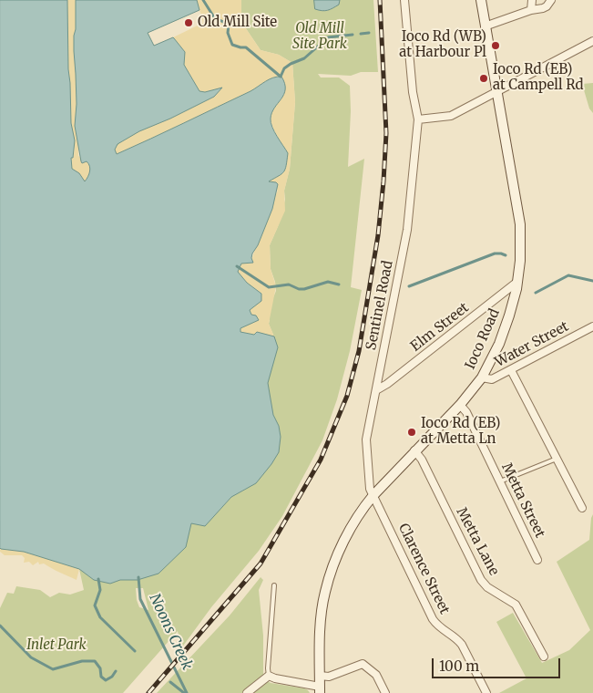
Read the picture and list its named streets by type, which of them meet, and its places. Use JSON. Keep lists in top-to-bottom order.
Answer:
{
  "streets": {
    "main road": ["Ioco Road"],
    "street": [
      "Sentinel Road",
      "Elm Street",
      "Water Street",
      "Metta Street",
      "Metta Lane",
      "Clarence Street"
    ]
  },
  "crossings": [
    ["Sentinel Road", "Elm Street"],
    ["Sentinel Road", "Ioco Road"],
    ["Sentinel Road", "Clarence Street"],
    ["Elm Street", "Ioco Road"],
    ["Ioco Road", "Water Street"],
    ["Ioco Road", "Metta Street"],
    ["Ioco Road", "Metta Lane"],
    ["Ioco Road", "Clarence Street"]
  ],
  "water": ["Noons Creek"],
  "parks": ["Old Mill Site Park", "Inlet Park"],
  "places": [
    "Old Mill Site",
    "Ioco Rd (WB) at Harbour Pl",
    "Ioco Rd (EB) at Campell Rd",
    "Ioco Rd (EB) at Metta Ln"
  ],
  "scale_bar": "100 m"
}
